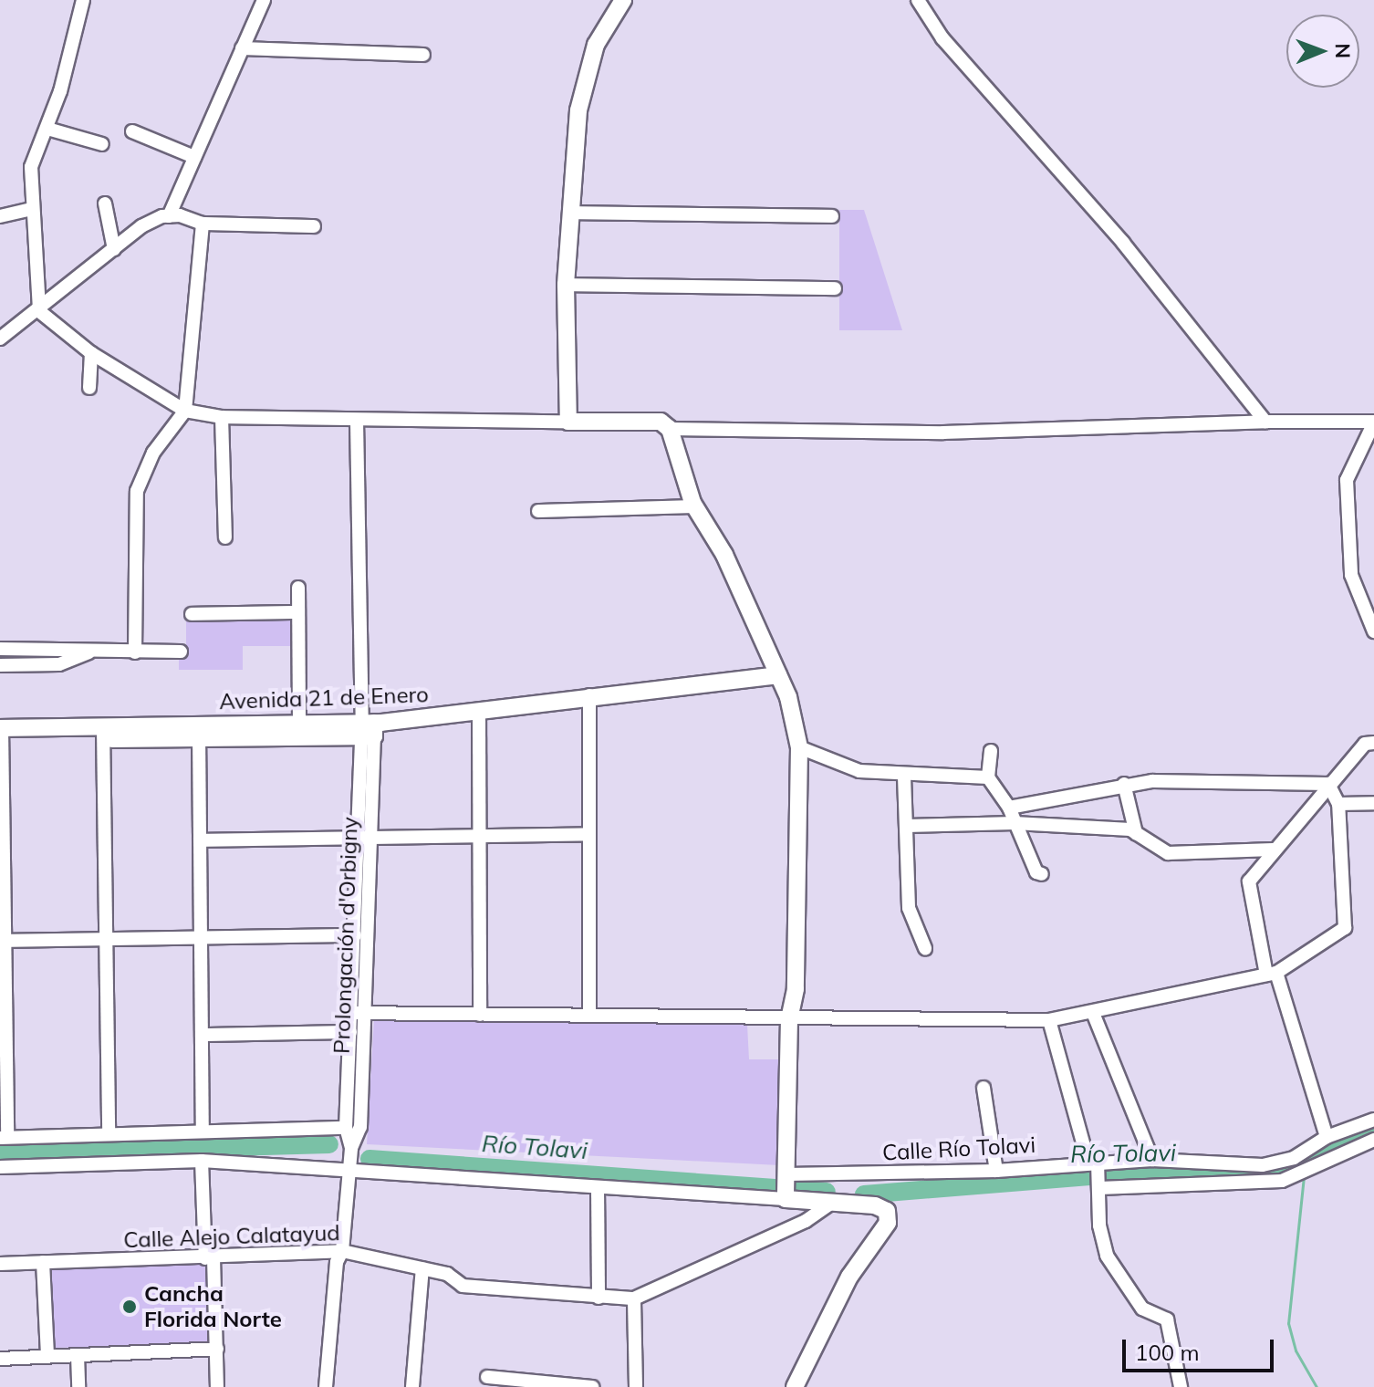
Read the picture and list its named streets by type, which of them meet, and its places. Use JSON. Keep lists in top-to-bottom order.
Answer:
{
  "streets": {
    "main road": ["Avenida 21 de Enero"],
    "street": ["Prolongación d'Orbigny", "Calle Río Tolavi", "Calle Alejo Calatayud"]
  },
  "crossings": [
    ["Avenida 21 de Enero", "Prolongación d'Orbigny"],
    ["Prolongación d'Orbigny", "Calle Alejo Calatayud"]
  ],
  "water": ["Río Tolavi"],
  "places": ["Cancha Florida Norte"],
  "scale_bar": "100 m",
  "north": "right"
}
